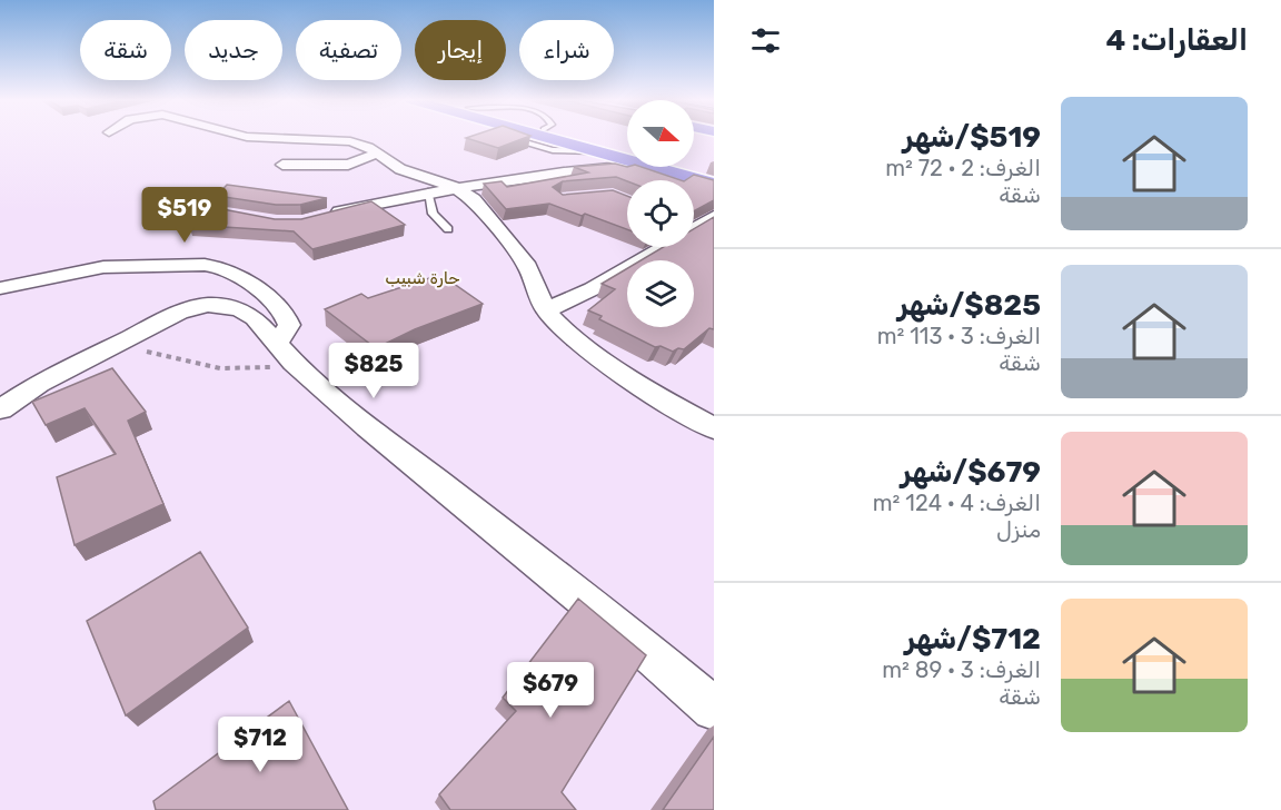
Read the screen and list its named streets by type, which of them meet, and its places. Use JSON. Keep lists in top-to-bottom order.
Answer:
{
  "districts": ["حارة شبيب"],
  "north": "right",
  "page": {
    "heading": "العقارات: 4",
    "chip": [
      "شراء",
      "إيجار",
      "تصفية",
      "جديد",
      "شقة"
    ],
    "list": [
      {
        "name": "$519/شهر",
        "note": "الغرف: 2 · 72 m² · شقة"
      },
      {
        "name": "$825/شهر",
        "note": "الغرف: 3 · 113 m² · شقة"
      },
      {
        "name": "$679/شهر",
        "note": "الغرف: 4 · 124 m² · منزل"
      },
      {
        "name": "$712/شهر",
        "note": "الغرف: 3 · 89 m² · شقة"
      }
    ],
    "price": [
      "$519",
      "$825",
      "$679",
      "$712"
    ]
  }
}
